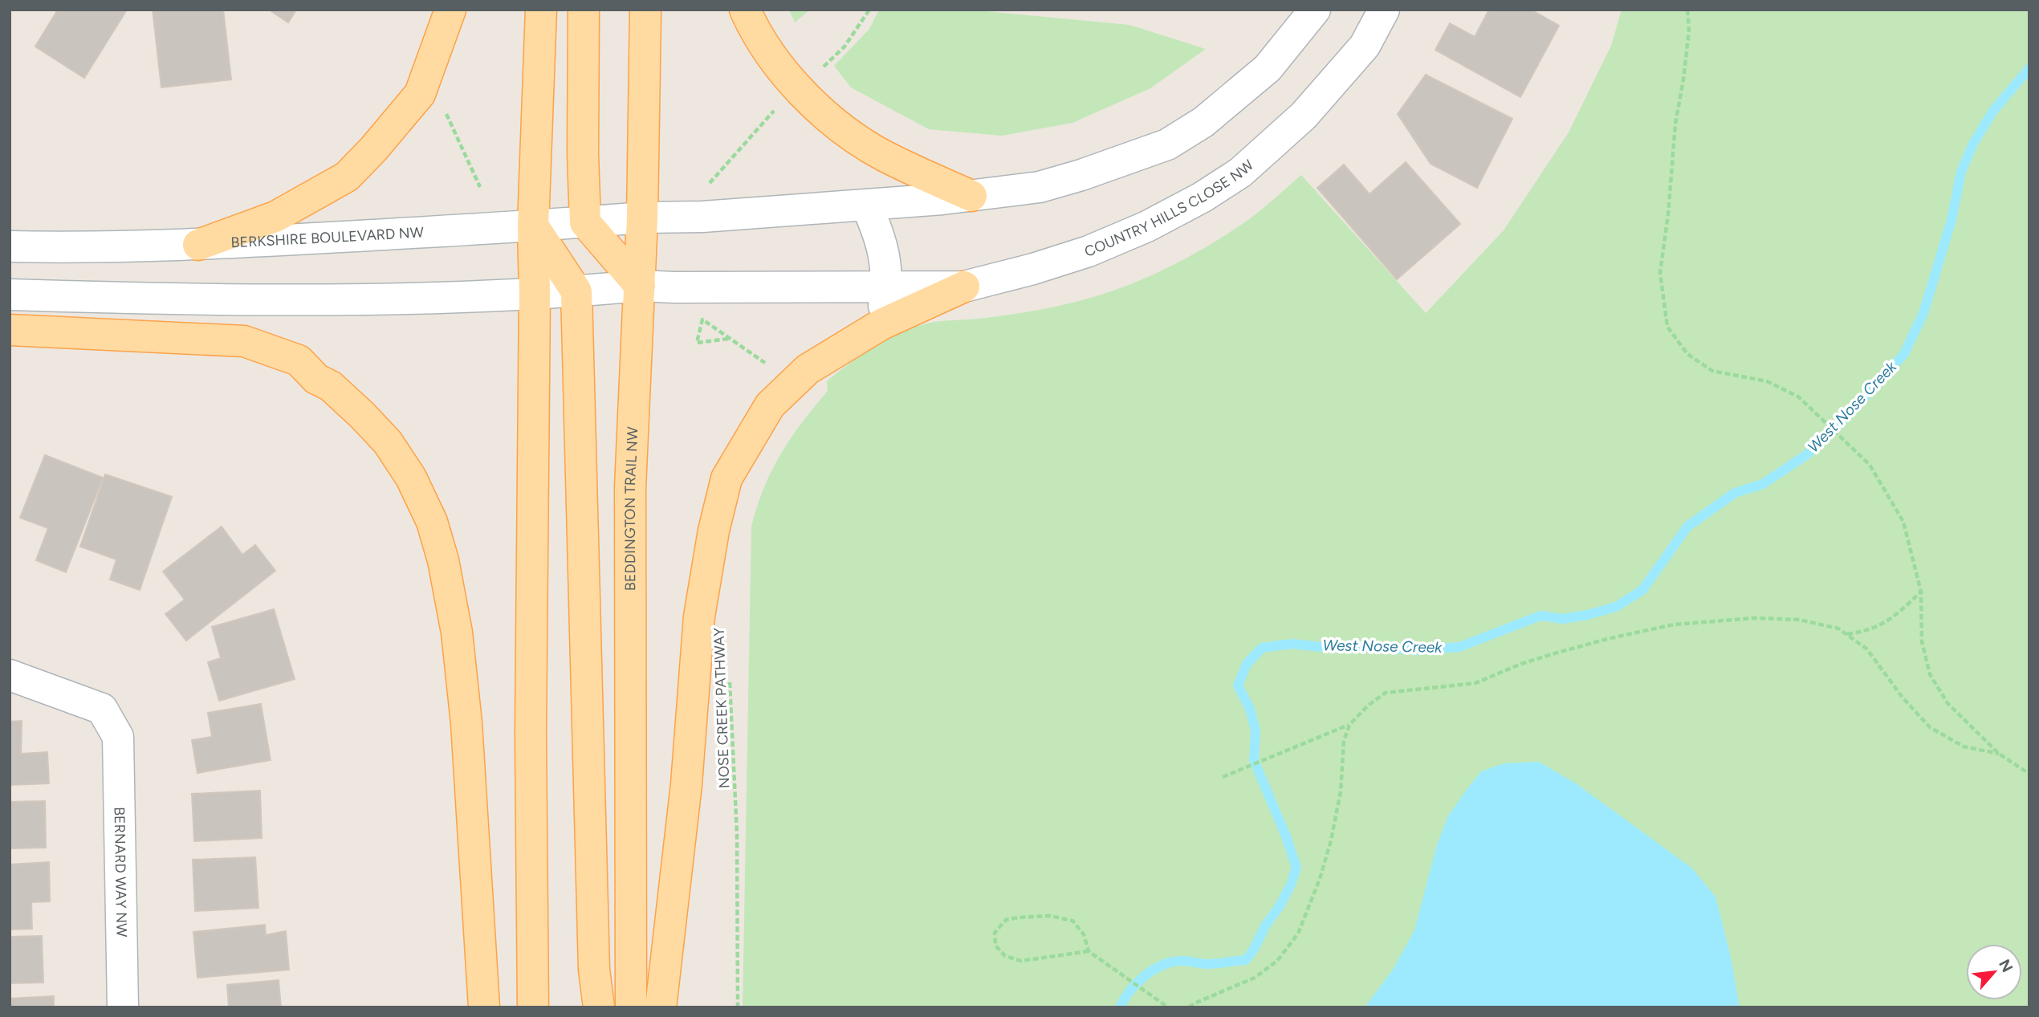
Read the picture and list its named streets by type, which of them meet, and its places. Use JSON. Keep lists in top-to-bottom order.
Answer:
{
  "streets": {
    "main road": ["BEDDINGTON TRAIL NW"],
    "street": ["COUNTRY HILLS CLOSE NW", "BERKSHIRE BOULEVARD NW", "BERNARD WAY NW"],
    "path": ["NOSE CREEK PATHWAY"]
  },
  "crossings": [
    ["COUNTRY HILLS CLOSE NW", "BEDDINGTON TRAIL NW"],
    ["BERKSHIRE BOULEVARD NW", "BEDDINGTON TRAIL NW"]
  ],
  "water": ["West Nose Creek"],
  "north": "top right"
}
